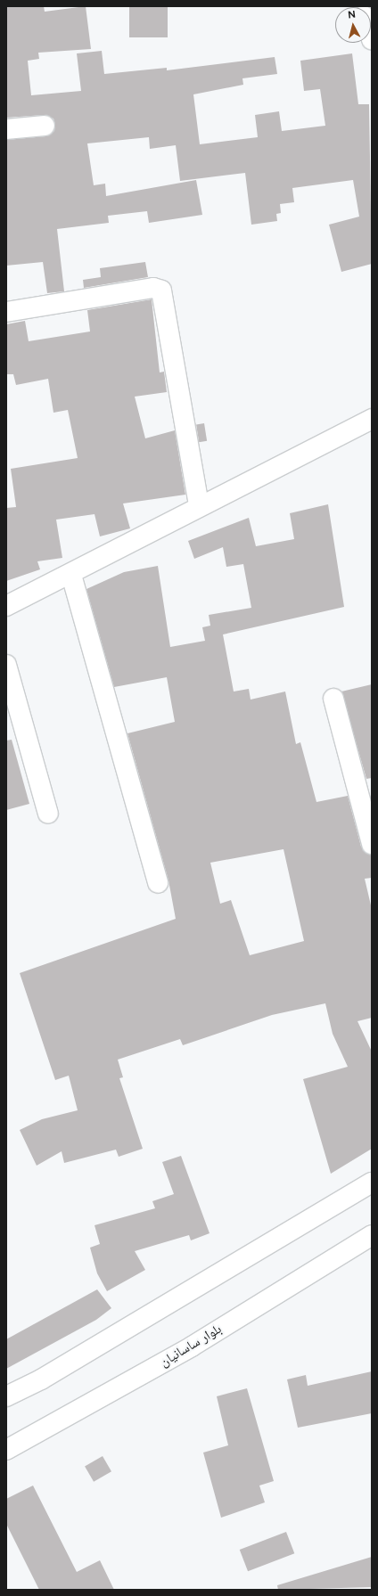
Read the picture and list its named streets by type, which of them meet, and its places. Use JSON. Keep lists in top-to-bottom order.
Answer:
{
  "streets": {
    "main road": ["بلوار ساسانیان"]
  },
  "north": "top"
}
